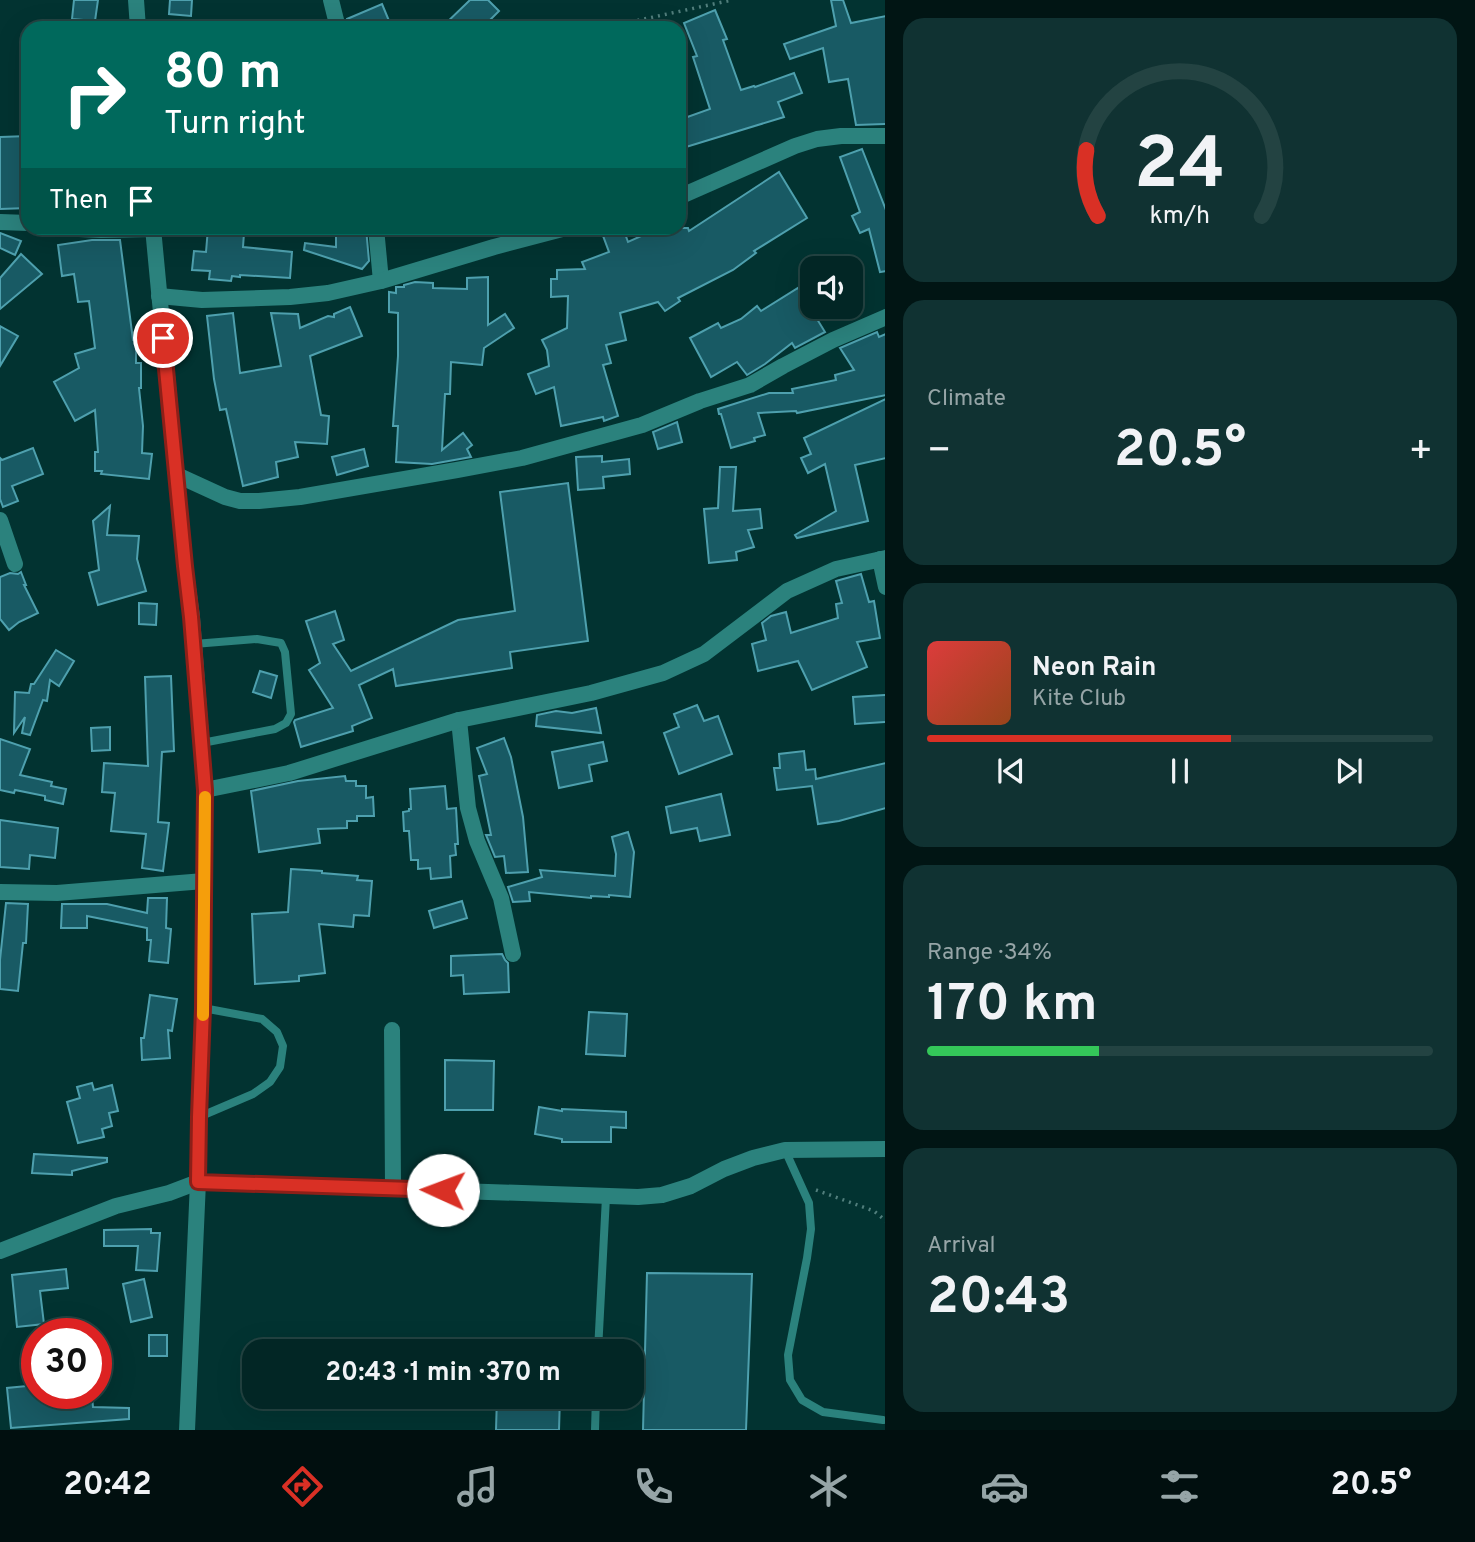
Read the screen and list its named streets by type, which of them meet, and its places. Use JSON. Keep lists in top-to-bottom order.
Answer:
{
  "page": {
    "turn": ["80 m", "Turn right"],
    "then": "Then",
    "tile": [
      "Climate",
      ["Range · 34%", "170 km"],
      ["Arrival", "20:43"]
    ],
    "heat": ["−", "20.5°", "+"],
    "song": ["Neon Rain", "Kite Club"],
    "limit": "30",
    "trip": "20:43 · 1 min · 370 m",
    "tabs": ["20:42", "20.5°"],
    "gauge": ["24", "km/h"]
  }
}
